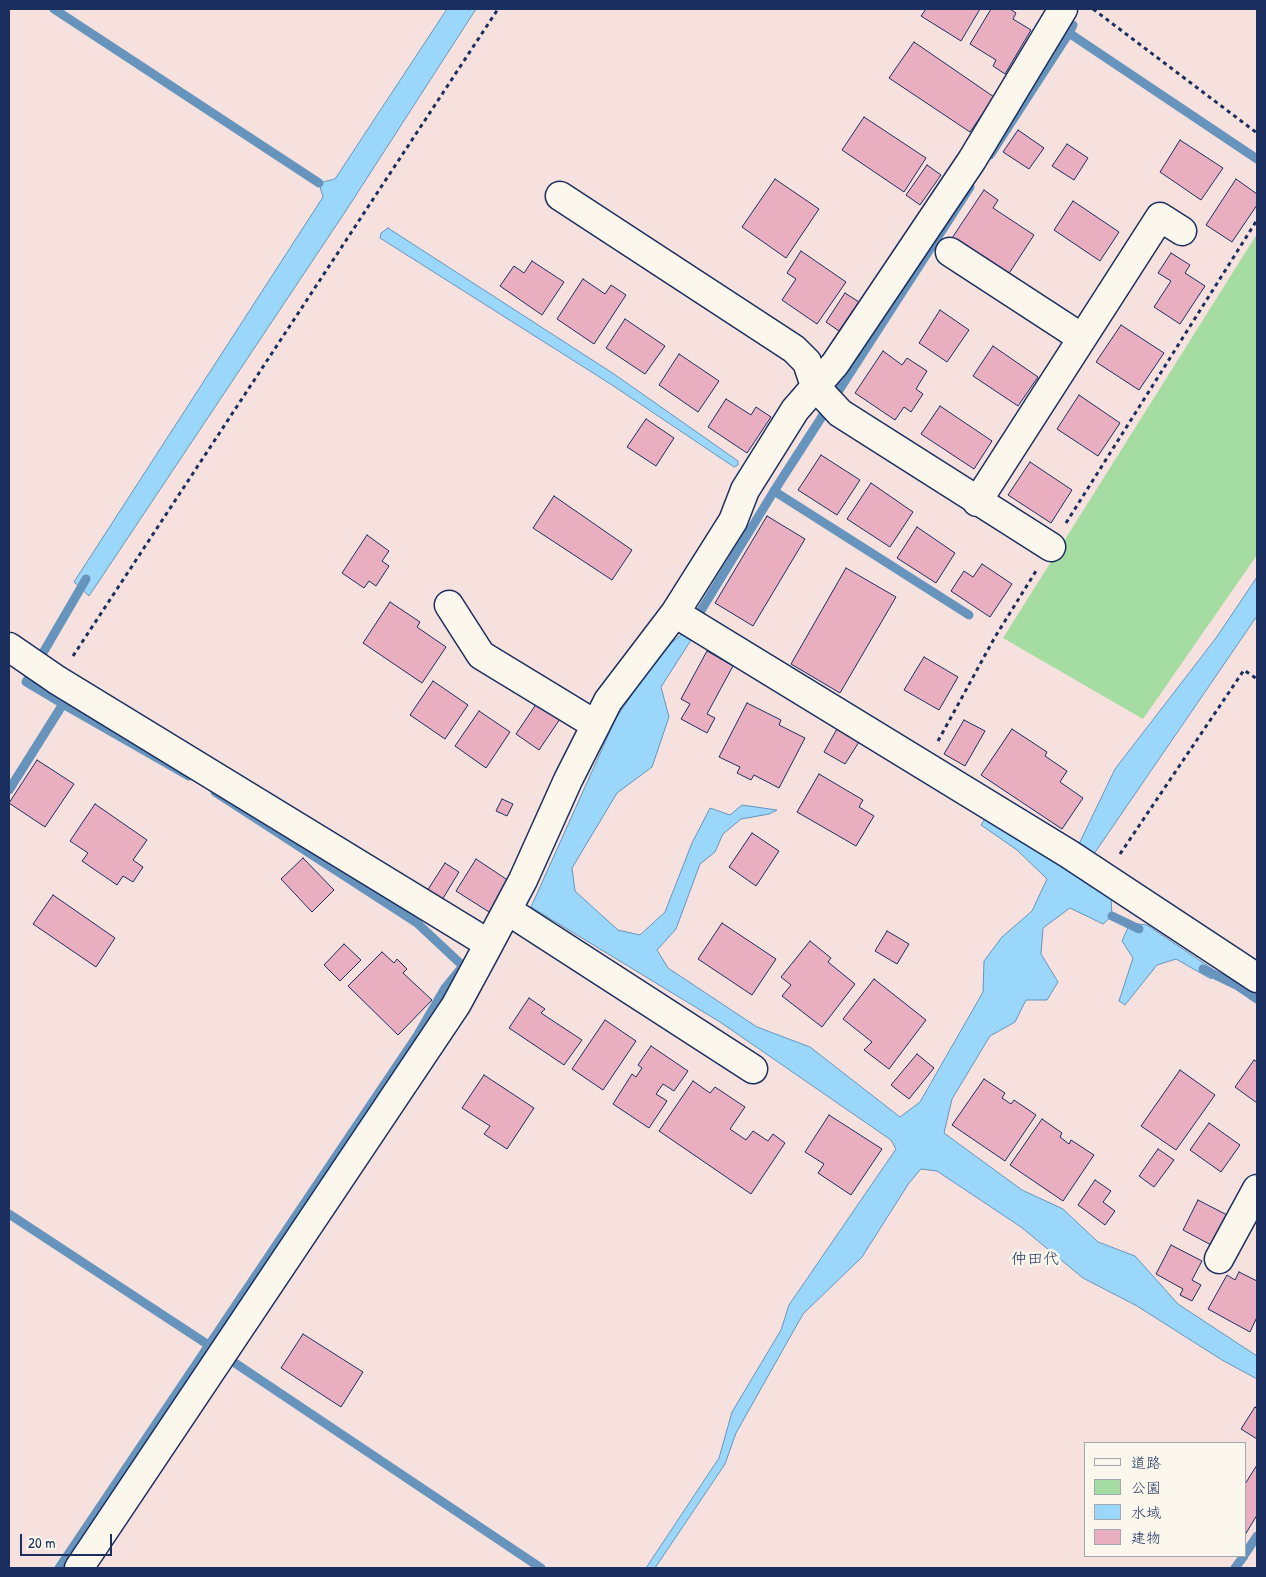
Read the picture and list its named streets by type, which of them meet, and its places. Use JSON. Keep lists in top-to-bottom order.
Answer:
{
  "districts": ["仲田代"],
  "legend": [
    "道路",
    "公園",
    "水域",
    "建物"
  ],
  "scale_bar": "20 m"
}
